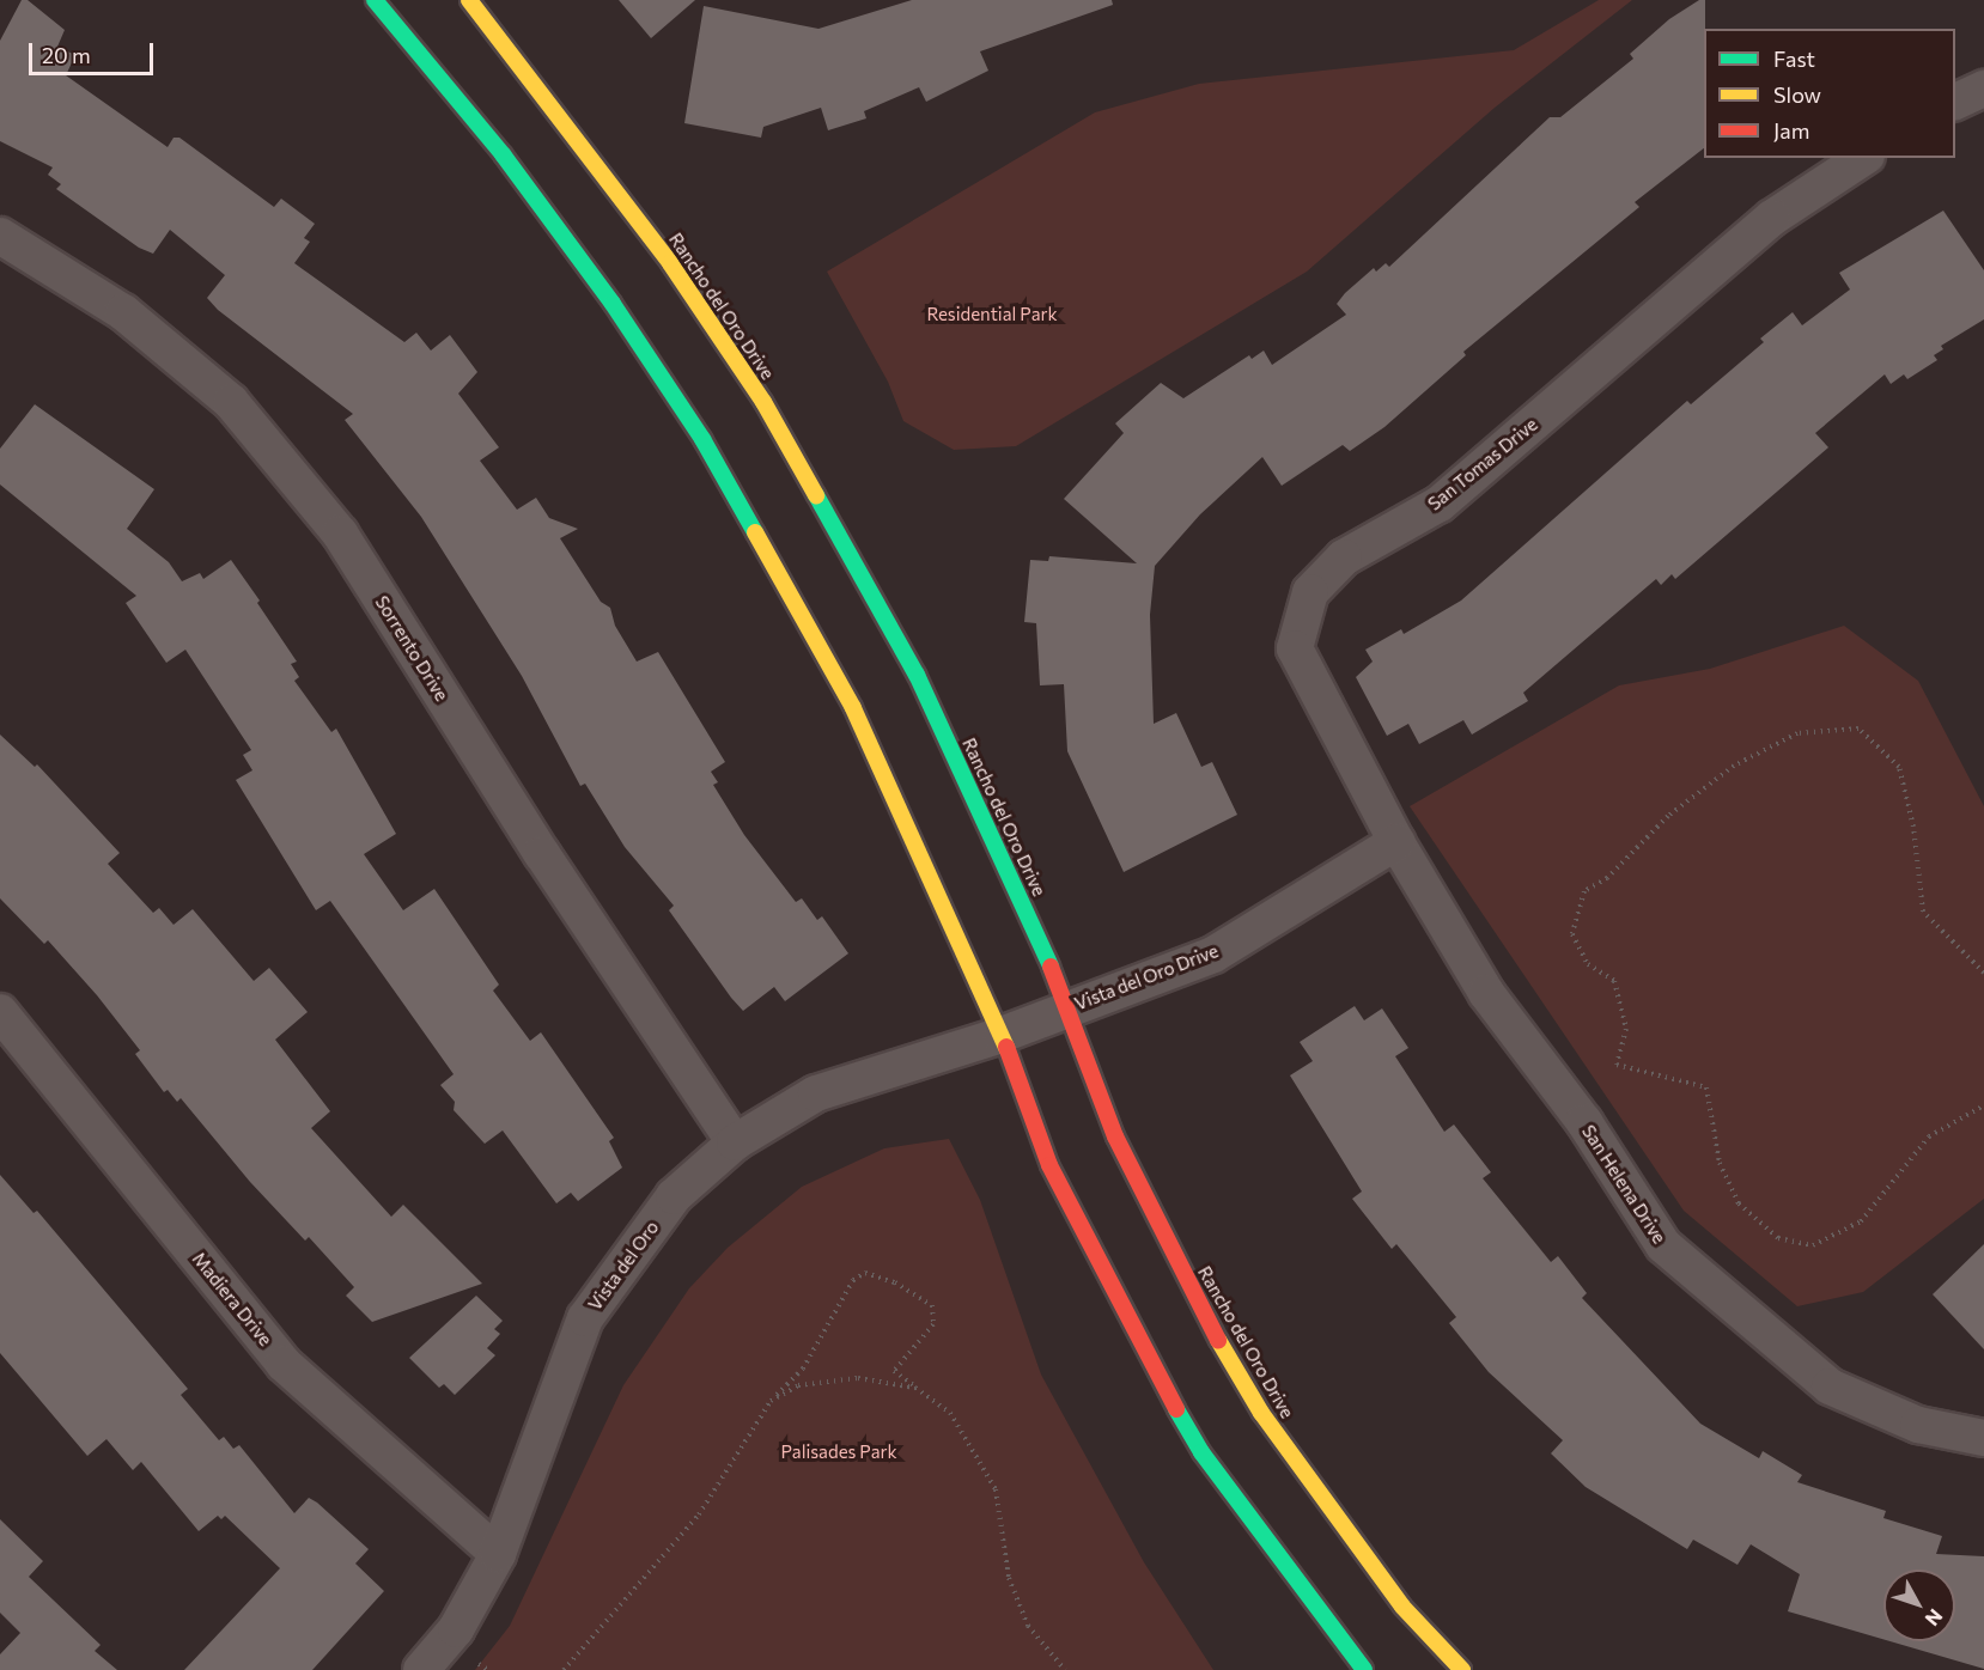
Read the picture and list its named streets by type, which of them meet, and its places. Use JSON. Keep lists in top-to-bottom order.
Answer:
{
  "streets": {
    "main road": ["Rancho del Oro Drive"],
    "street": [
      "San Tomas Drive",
      "Sorrento Drive",
      "Vista del Oro Drive",
      "San Helena Drive",
      "Vista del Oro",
      "Madiera Drive"
    ]
  },
  "crossings": [
    ["Rancho del Oro Drive", "Vista del Oro Drive"],
    ["San Tomas Drive", "Vista del Oro Drive"],
    ["San Tomas Drive", "San Helena Drive"],
    ["Sorrento Drive", "Vista del Oro"],
    ["Vista del Oro Drive", "San Helena Drive"],
    ["Vista del Oro Drive", "Vista del Oro"],
    ["Vista del Oro", "Madiera Drive"]
  ],
  "parks": ["Residential Park", "Palisades Park"],
  "legend": ["Fast", "Slow", "Jam"],
  "scale_bar": "20 m",
  "north": "bottom right"
}
